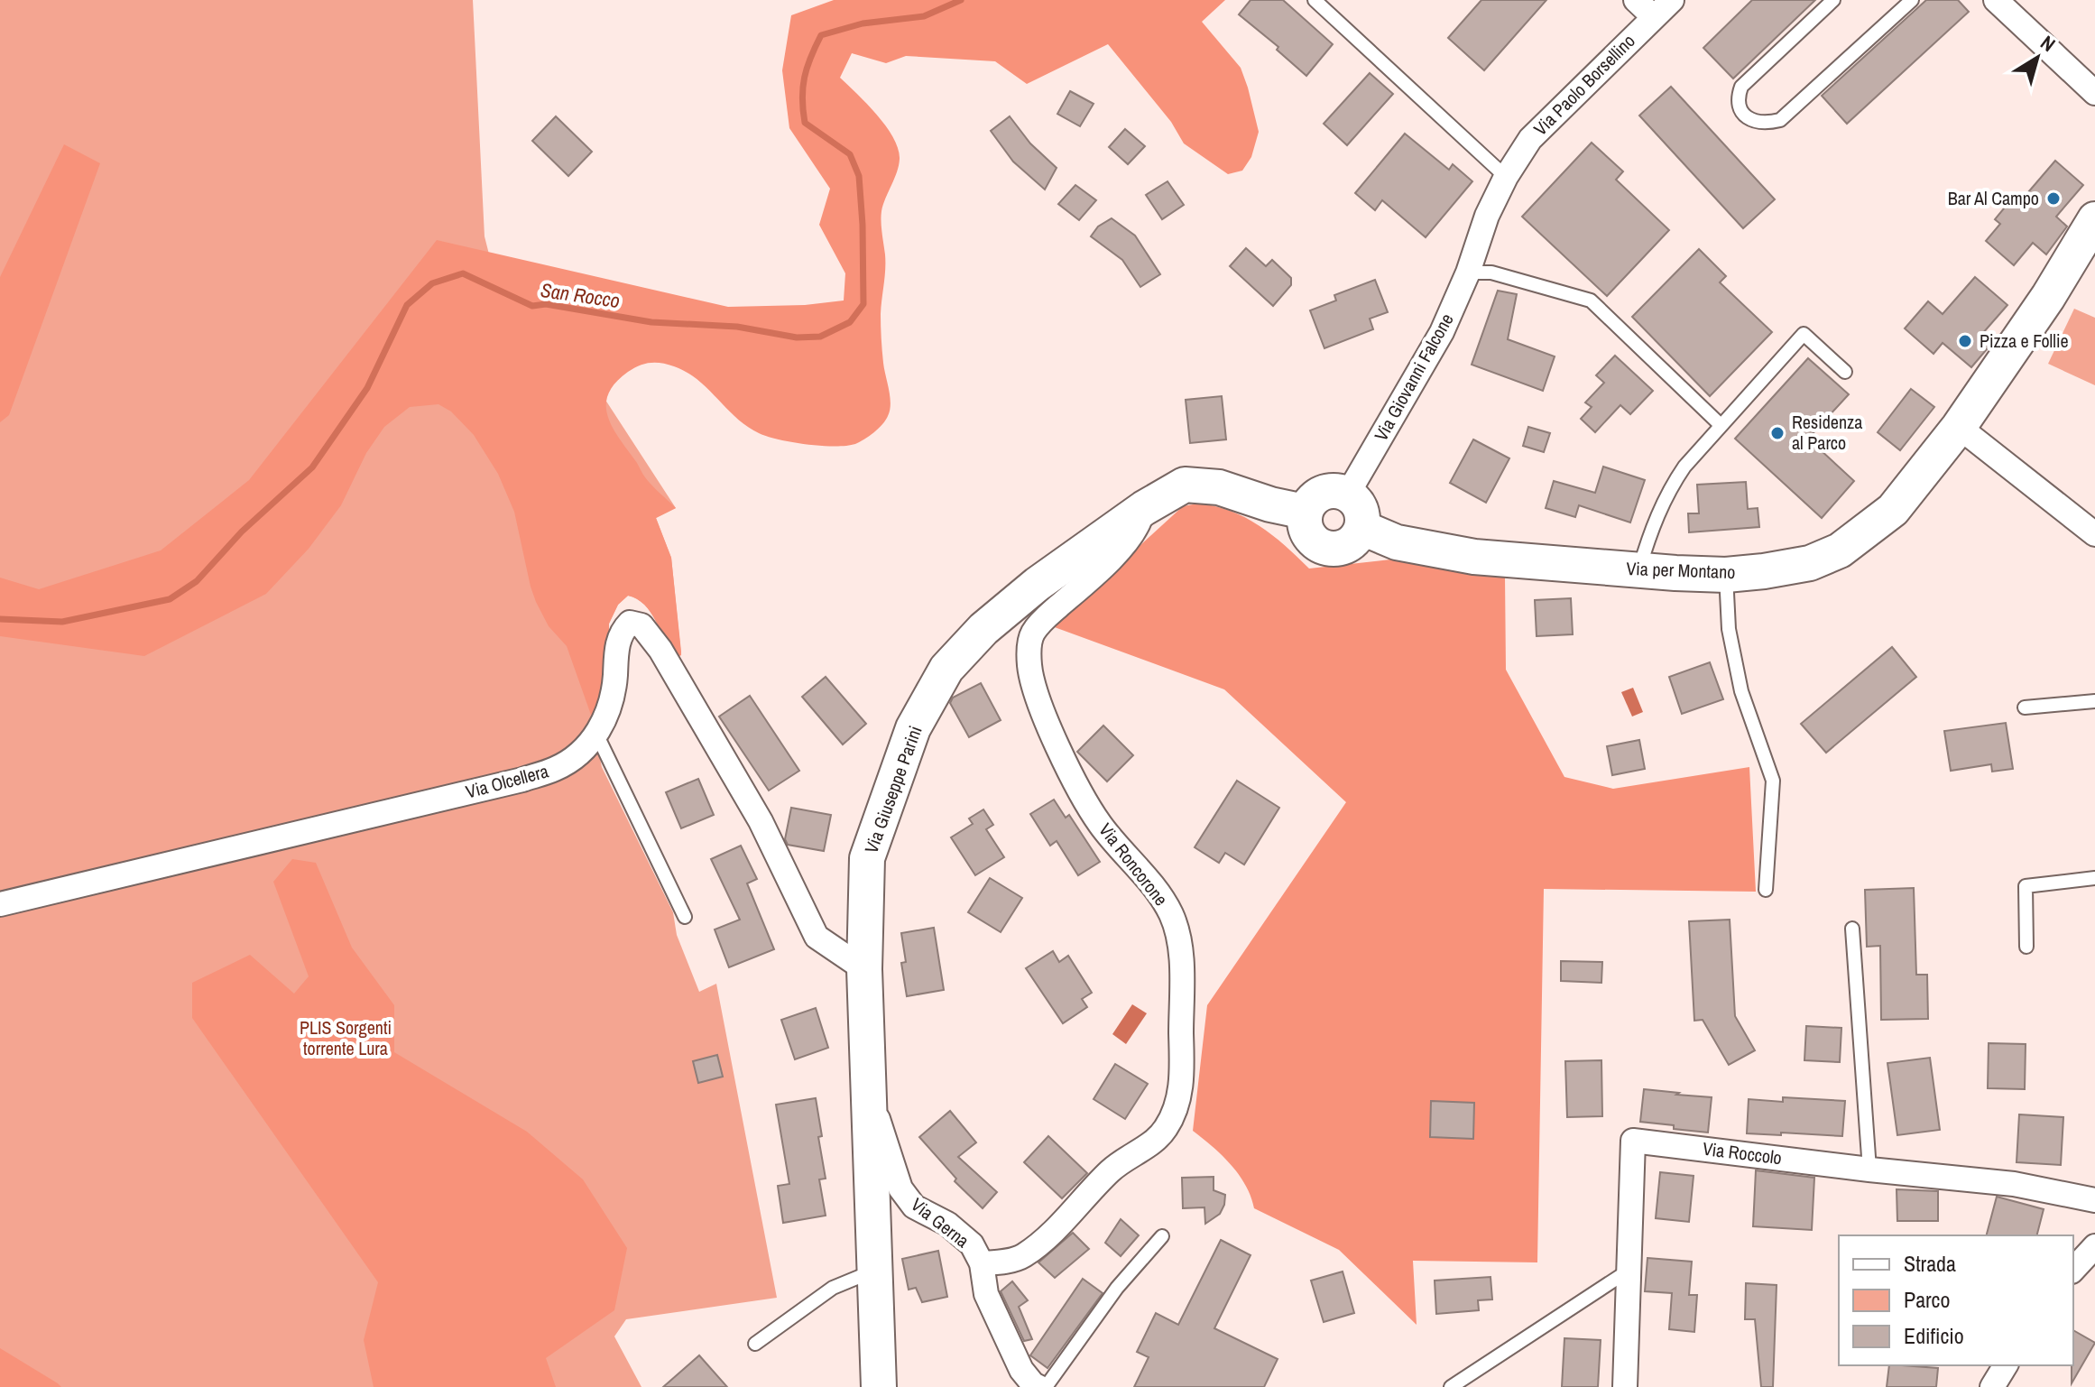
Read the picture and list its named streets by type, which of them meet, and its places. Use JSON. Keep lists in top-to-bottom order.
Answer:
{
  "streets": {
    "street": [
      "Via Paolo Borsellino",
      "Via Giovanni Falcone",
      "Via per Montano",
      "Via Olcellera",
      "Via Giuseppe Parini",
      "Via Roncorone",
      "Via Roccolo",
      "Via Gerna"
    ]
  },
  "crossings": [
    ["Via Paolo Borsellino", "Via Giovanni Falcone"],
    ["Via Giovanni Falcone", "Via per Montano"],
    ["Via Giovanni Falcone", "Via Giuseppe Parini"],
    ["Via per Montano", "Via Giuseppe Parini"],
    ["Via Olcellera", "Via Giuseppe Parini"],
    ["Via Giuseppe Parini", "Via Roncorone"],
    ["Via Giuseppe Parini", "Via Gerna"],
    ["Via Roncorone", "Via Gerna"]
  ],
  "water": ["San Rocco"],
  "parks": ["PLIS Sorgenti torrente Lura"],
  "places": ["Bar Al Campo", "Pizza e Follie", "Residenza al Parco"],
  "legend": ["Strada", "Parco", "Edificio"],
  "north": "top right"
}
